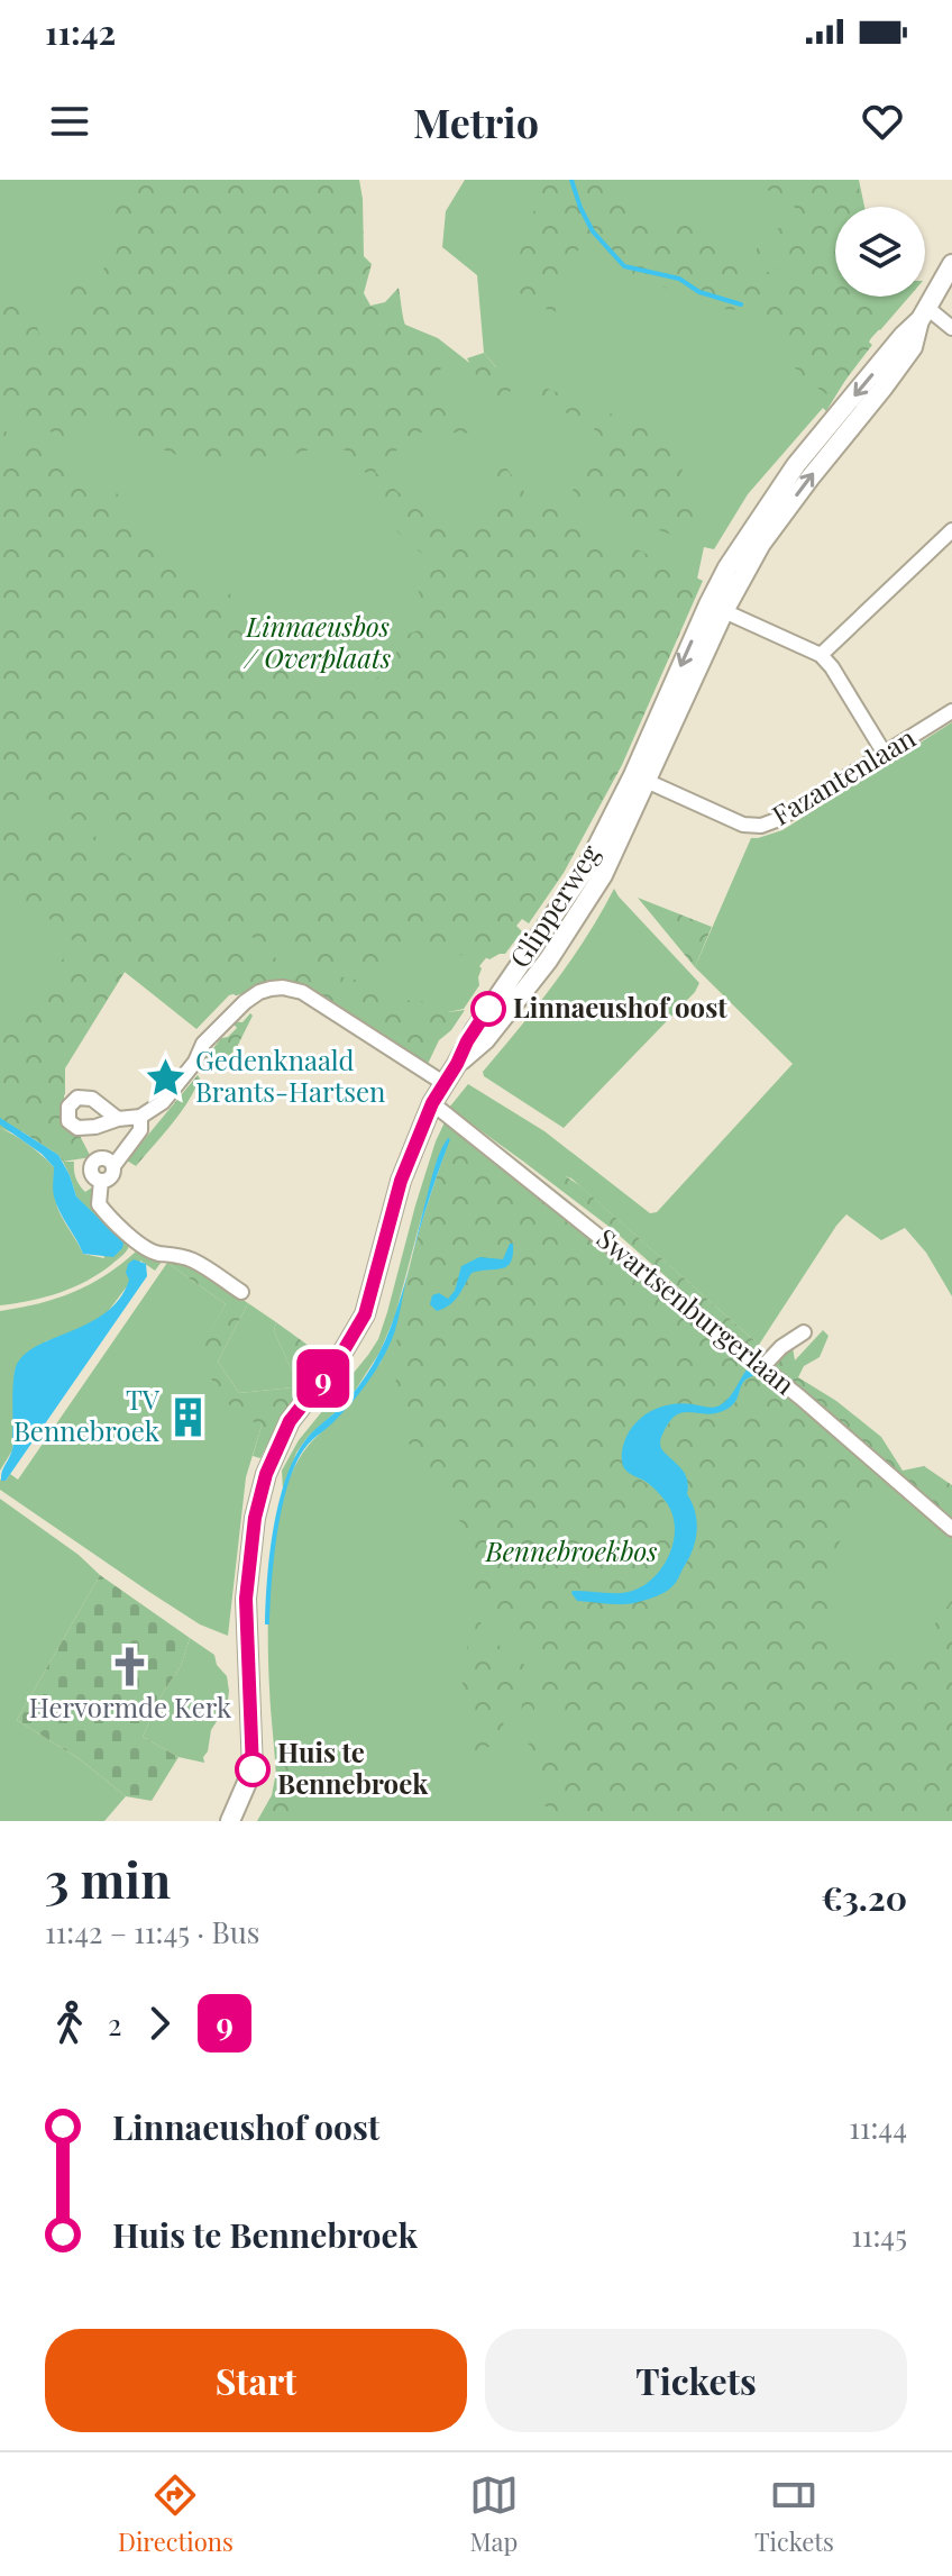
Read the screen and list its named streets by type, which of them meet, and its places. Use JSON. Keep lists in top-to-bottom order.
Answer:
{
  "streets": {
    "street": ["Fazantenlaan", "Glipperweg", "Swartsenburgerlaan"]
  },
  "crossings": [
    ["Fazantenlaan", "Glipperweg"],
    ["Glipperweg", "Swartsenburgerlaan"]
  ],
  "parks": ["Linnaeusbos / Overplaats", "Bennebroekbos"],
  "places": {
    "other": ["Linnaeushof oost", "Huis te Bennebroek"],
    "place": ["Gedenknaald Brants-Hartsen"],
    "building": ["TV Bennebroek"],
    "church": ["Hervormde Kerk"]
  },
  "lines": ["bus line 9"],
  "page": {
    "status": "11:42",
    "header": "Metrio",
    "on_map": "9",
    "heading": ["3 min", "11:42 – 11:45 · Bus", "€3.20"],
    "legs": ["2", "9"],
    "list": [
      {
        "name": "Linnaeushof oost",
        "value": "11:44"
      },
      {
        "name": "Huis te Bennebroek",
        "value": "11:45"
      }
    ],
    "buttons": ["Start", "Tickets"],
    "tabs": ["Directions", "Map", "Tickets"]
  }
}
